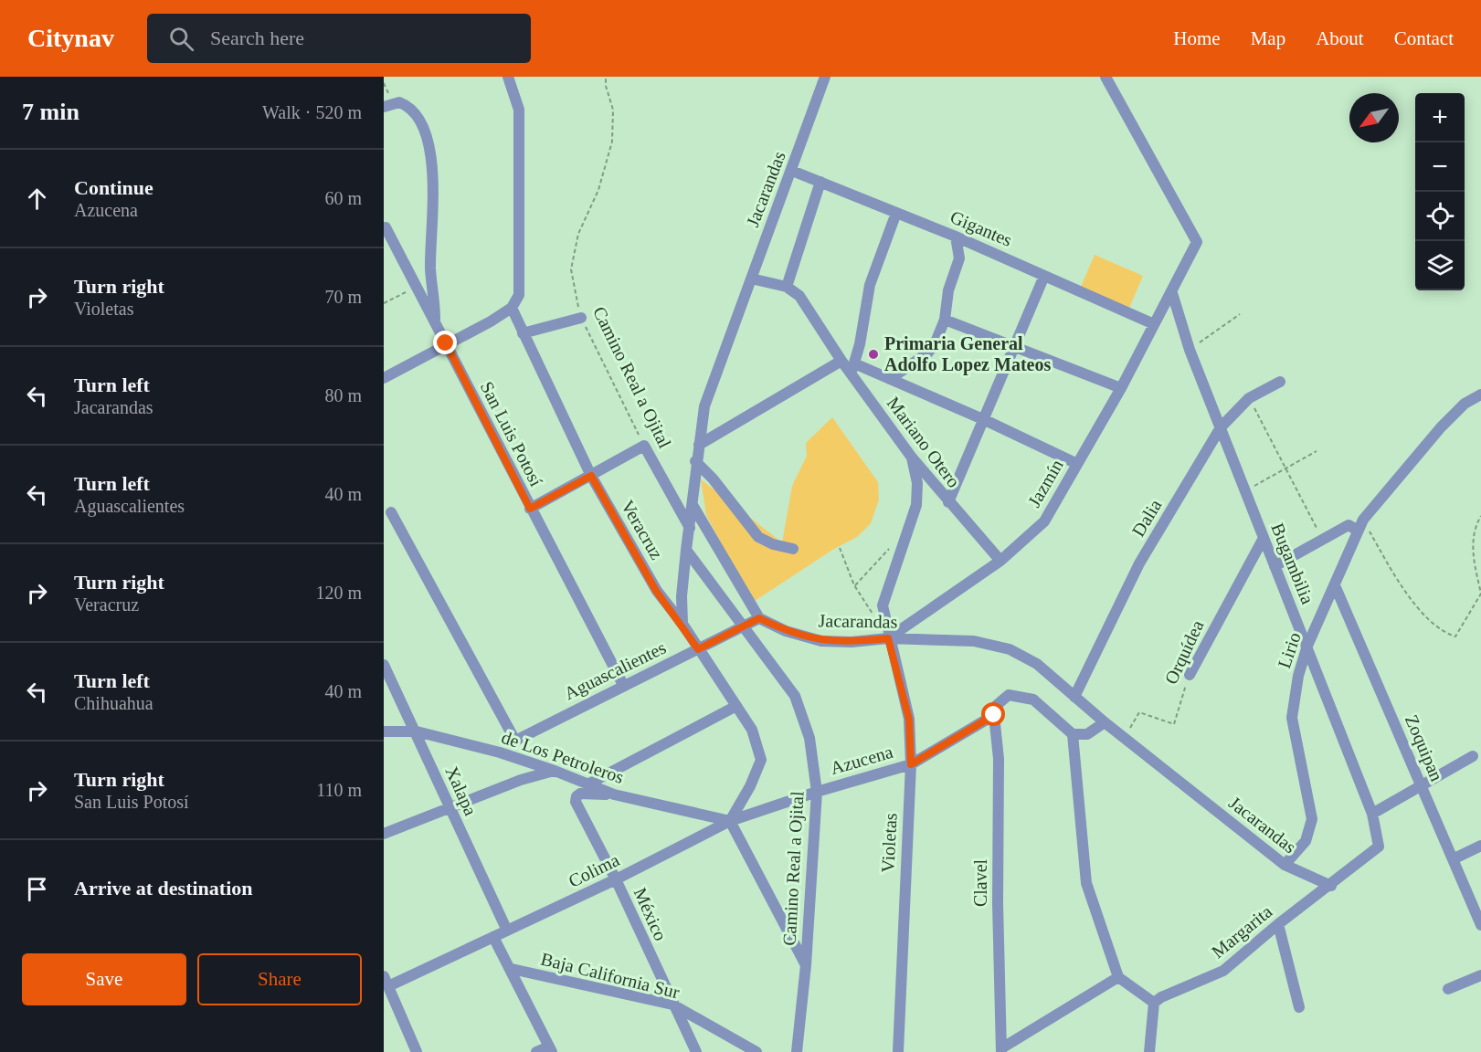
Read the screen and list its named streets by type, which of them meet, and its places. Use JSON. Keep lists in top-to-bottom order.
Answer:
{
  "streets": {
    "street": [
      "Jacarandas",
      "Gigantes",
      "Camino Real a Ojital",
      "San Luis Potosí",
      "Mariano Otero",
      "Jazmín",
      "Dalia",
      "Veracruz",
      "Bugambilia",
      "Lirio",
      "Orquídea",
      "Aguascalientes",
      "Zoquipan",
      "de Los Petroleros",
      "Azucena",
      "Xalapa",
      "Violetas",
      "Colima",
      "Clavel",
      "México",
      "Margarita",
      "Baja California Sur"
    ]
  },
  "crossings": [
    ["Jacarandas", "Gigantes"],
    ["Jacarandas", "Jazmín"],
    ["Jacarandas", "Dalia"],
    ["Jacarandas", "Lirio"],
    ["Jacarandas", "Orquídea"],
    ["Jacarandas", "Aguascalientes"],
    ["Jacarandas", "Violetas"],
    ["Jacarandas", "Margarita"],
    ["Gigantes", "Jazmín"],
    ["Camino Real a Ojital", "Aguascalientes"],
    ["Camino Real a Ojital", "Azucena"],
    ["Camino Real a Ojital", "Colima"],
    ["San Luis Potosí", "Aguascalientes"],
    ["Mariano Otero", "Jazmín"],
    ["Mariano Otero", "Violetas"],
    ["Jazmín", "Bugambilia"],
    ["Jazmín", "Violetas"],
    ["Dalia", "Bugambilia"],
    ["Veracruz", "Aguascalientes"],
    ["Veracruz", "de Los Petroleros"],
    ["Veracruz", "Colima"],
    ["Bugambilia", "Lirio"],
    ["Bugambilia", "Orquídea"],
    ["Bugambilia", "Margarita"],
    ["Lirio", "Zoquipan"],
    ["de Los Petroleros", "Xalapa"],
    ["de Los Petroleros", "Colima"],
    ["de Los Petroleros", "México"],
    ["Azucena", "Violetas"],
    ["Azucena", "Colima"],
    ["Azucena", "Clavel"],
    ["Xalapa", "Colima"],
    ["Colima", "México"],
    ["México", "Baja California Sur"]
  ],
  "places": ["Primaria General Adolfo Lopez Mateos"],
  "north": "bottom left",
  "page": {
    "header": "Citynav",
    "search": "Search here",
    "nav": [
      "Home",
      "Map",
      "About",
      "Contact"
    ],
    "heading": ["7 min", "Walk · 520 m"],
    "map_buttons": ["+", "−"],
    "list": [
      ["Continue", "Azucena", "60 m"],
      ["Turn right", "Violetas", "70 m"],
      ["Turn left", "Jacarandas", "80 m"],
      ["Turn left", "Aguascalientes", "40 m"],
      ["Turn right", "Veracruz", "120 m"],
      ["Turn left", "Chihuahua", "40 m"],
      ["Turn right", "San Luis Potosí", "110 m"],
      "Arrive at destination"
    ],
    "buttons": ["Save", "Share"]
  }
}
